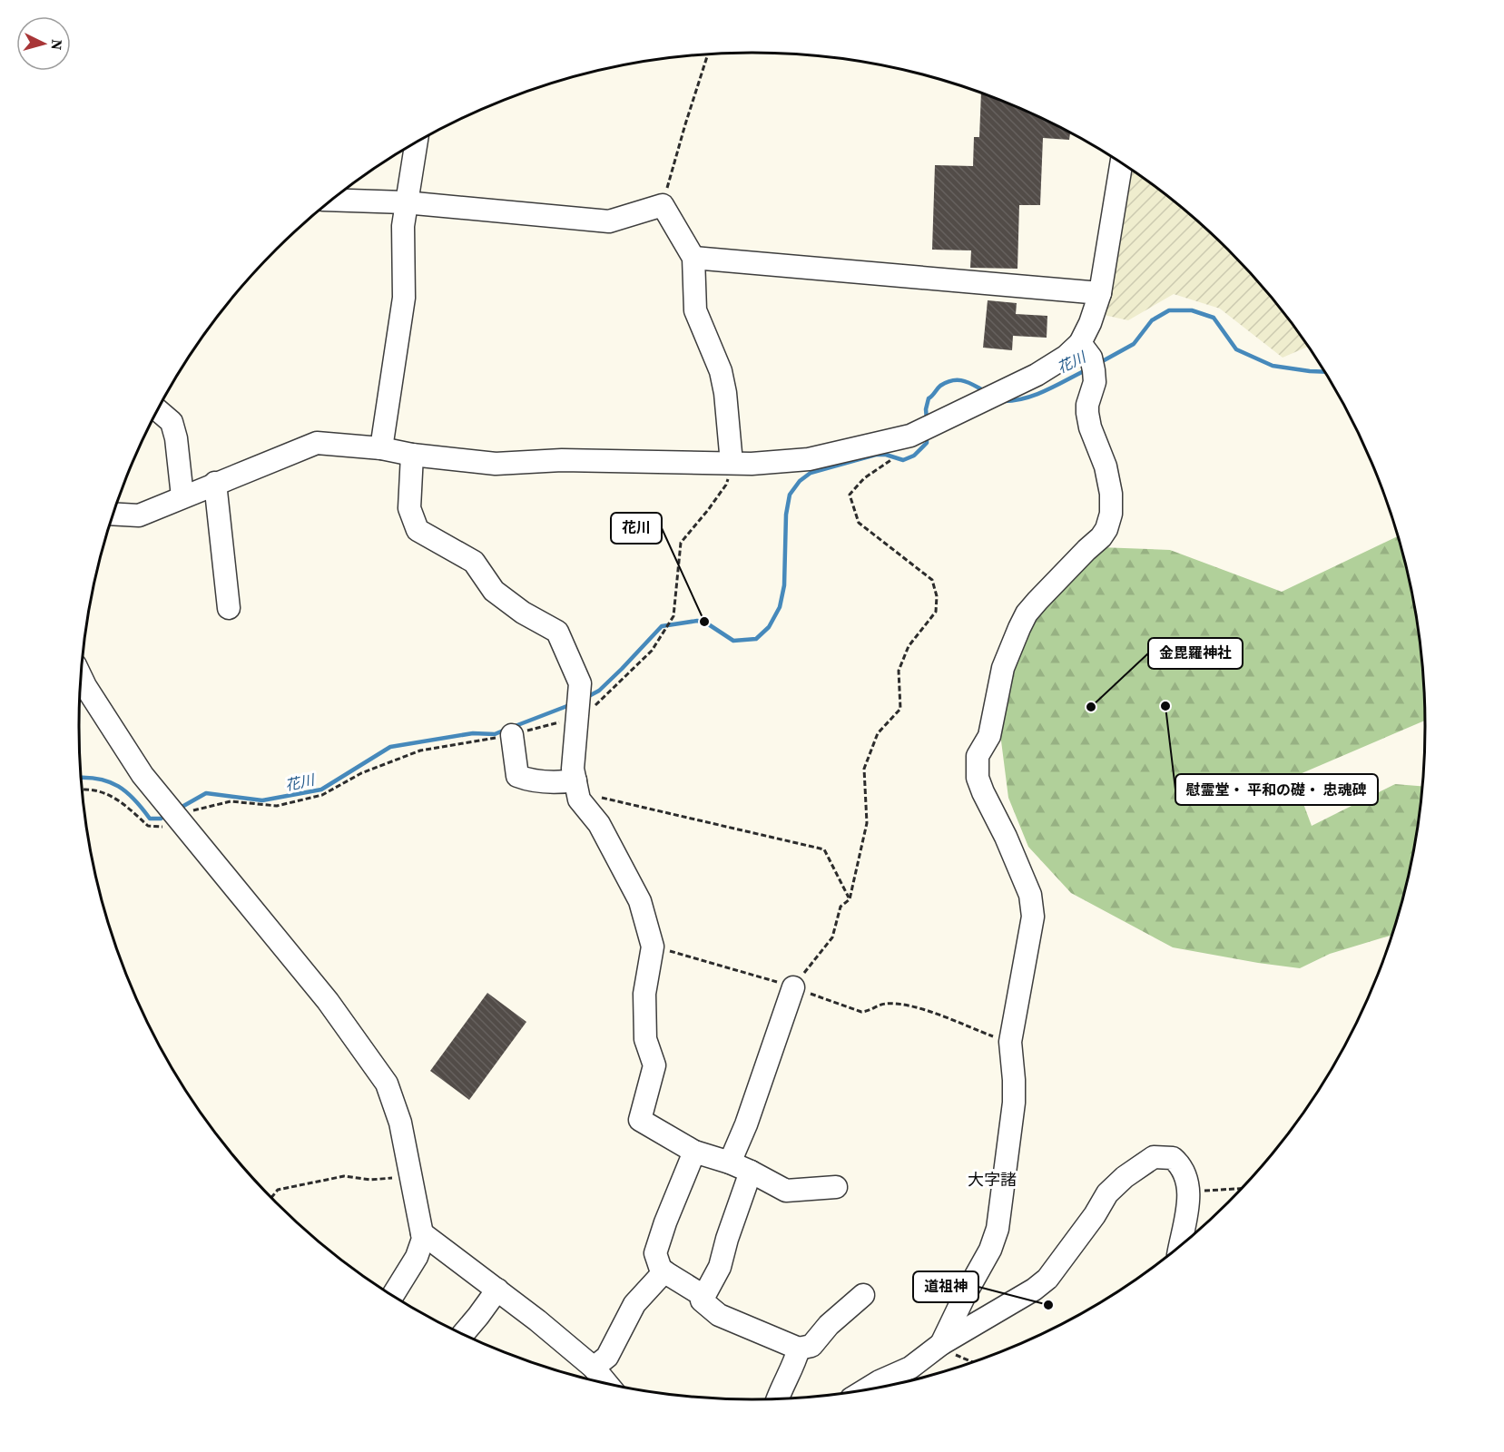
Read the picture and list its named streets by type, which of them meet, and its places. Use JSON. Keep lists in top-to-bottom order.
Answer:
{
  "districts": ["大字諸"],
  "water": ["花川"],
  "places": [
    "花川",
    "慰霊堂・ 平和の礎・ 忠魂碑",
    "金毘羅神社",
    "道祖神"
  ],
  "north": "right"
}
